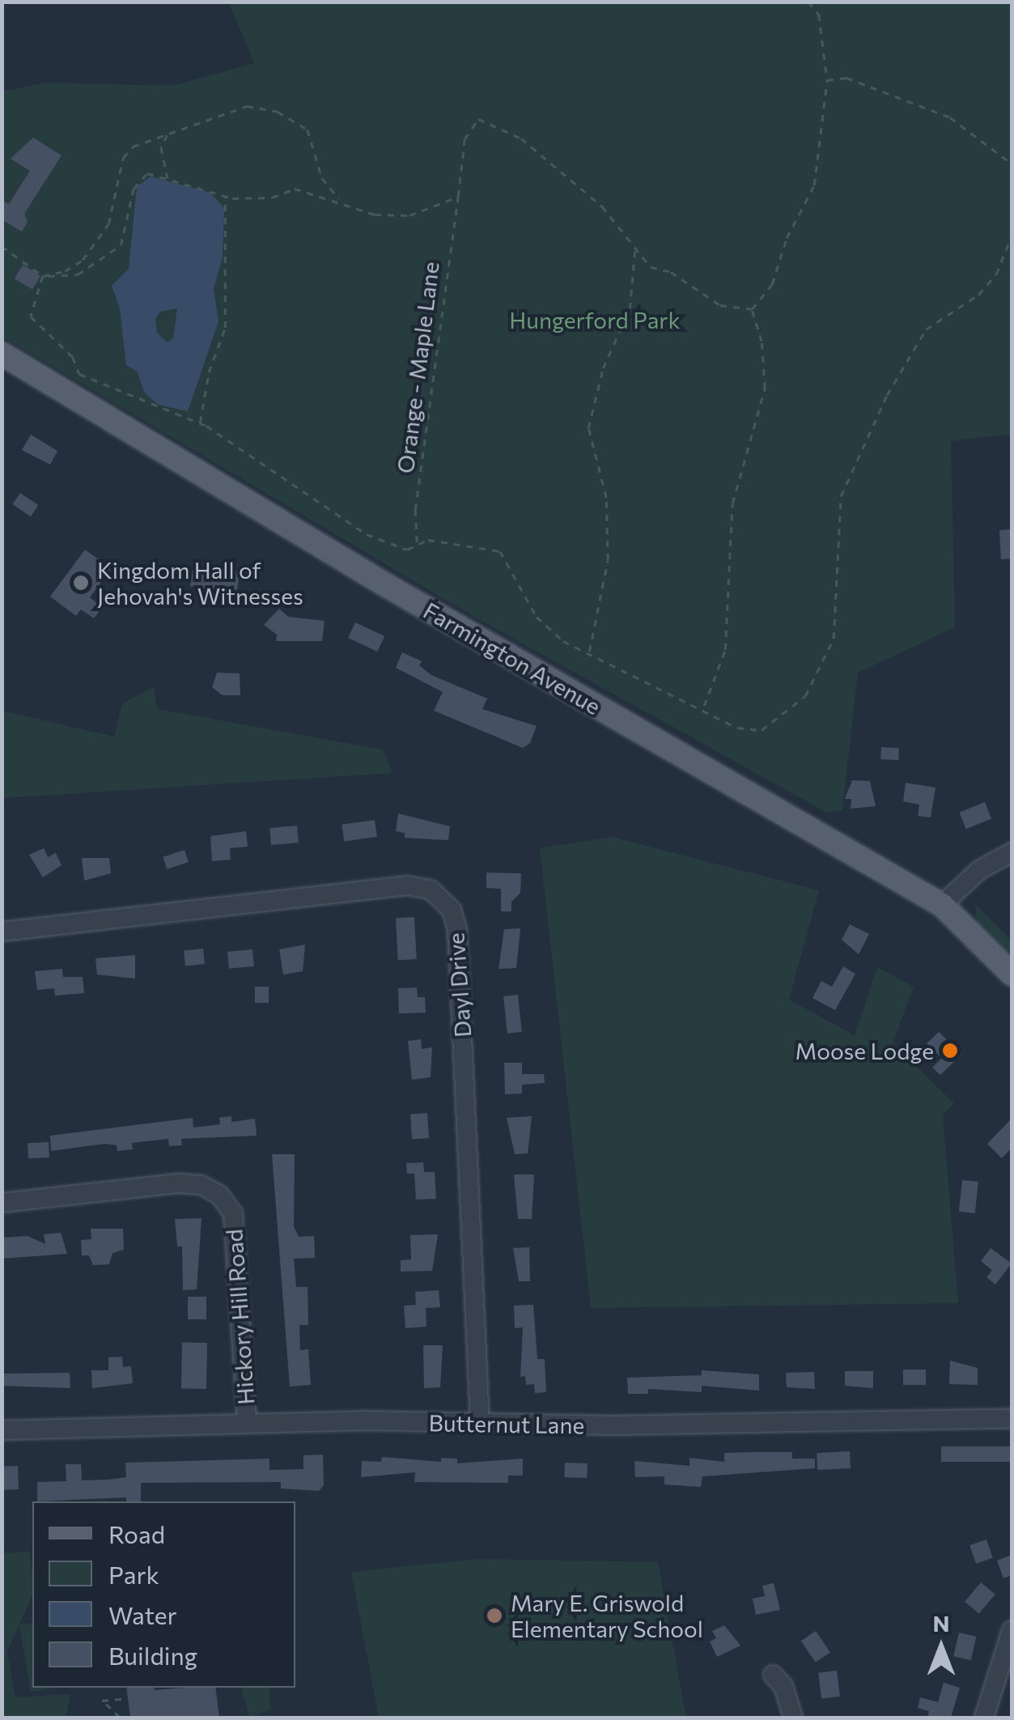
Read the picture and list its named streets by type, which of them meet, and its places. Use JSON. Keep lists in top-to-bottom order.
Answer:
{
  "streets": {
    "main road": ["Farmington Avenue"],
    "street": ["Dayl Drive", "Hickory Hill Road", "Butternut Lane"],
    "path": ["Orange - Maple Lane"]
  },
  "crossings": [
    ["Dayl Drive", "Butternut Lane"],
    ["Hickory Hill Road", "Butternut Lane"]
  ],
  "parks": ["Hungerford Park"],
  "places": ["Kingdom Hall of Jehovah's Witnesses", "Moose Lodge", "Mary E. Griswold Elementary School"],
  "legend": [
    "Road",
    "Park",
    "Water",
    "Building"
  ],
  "north": "top"
}
